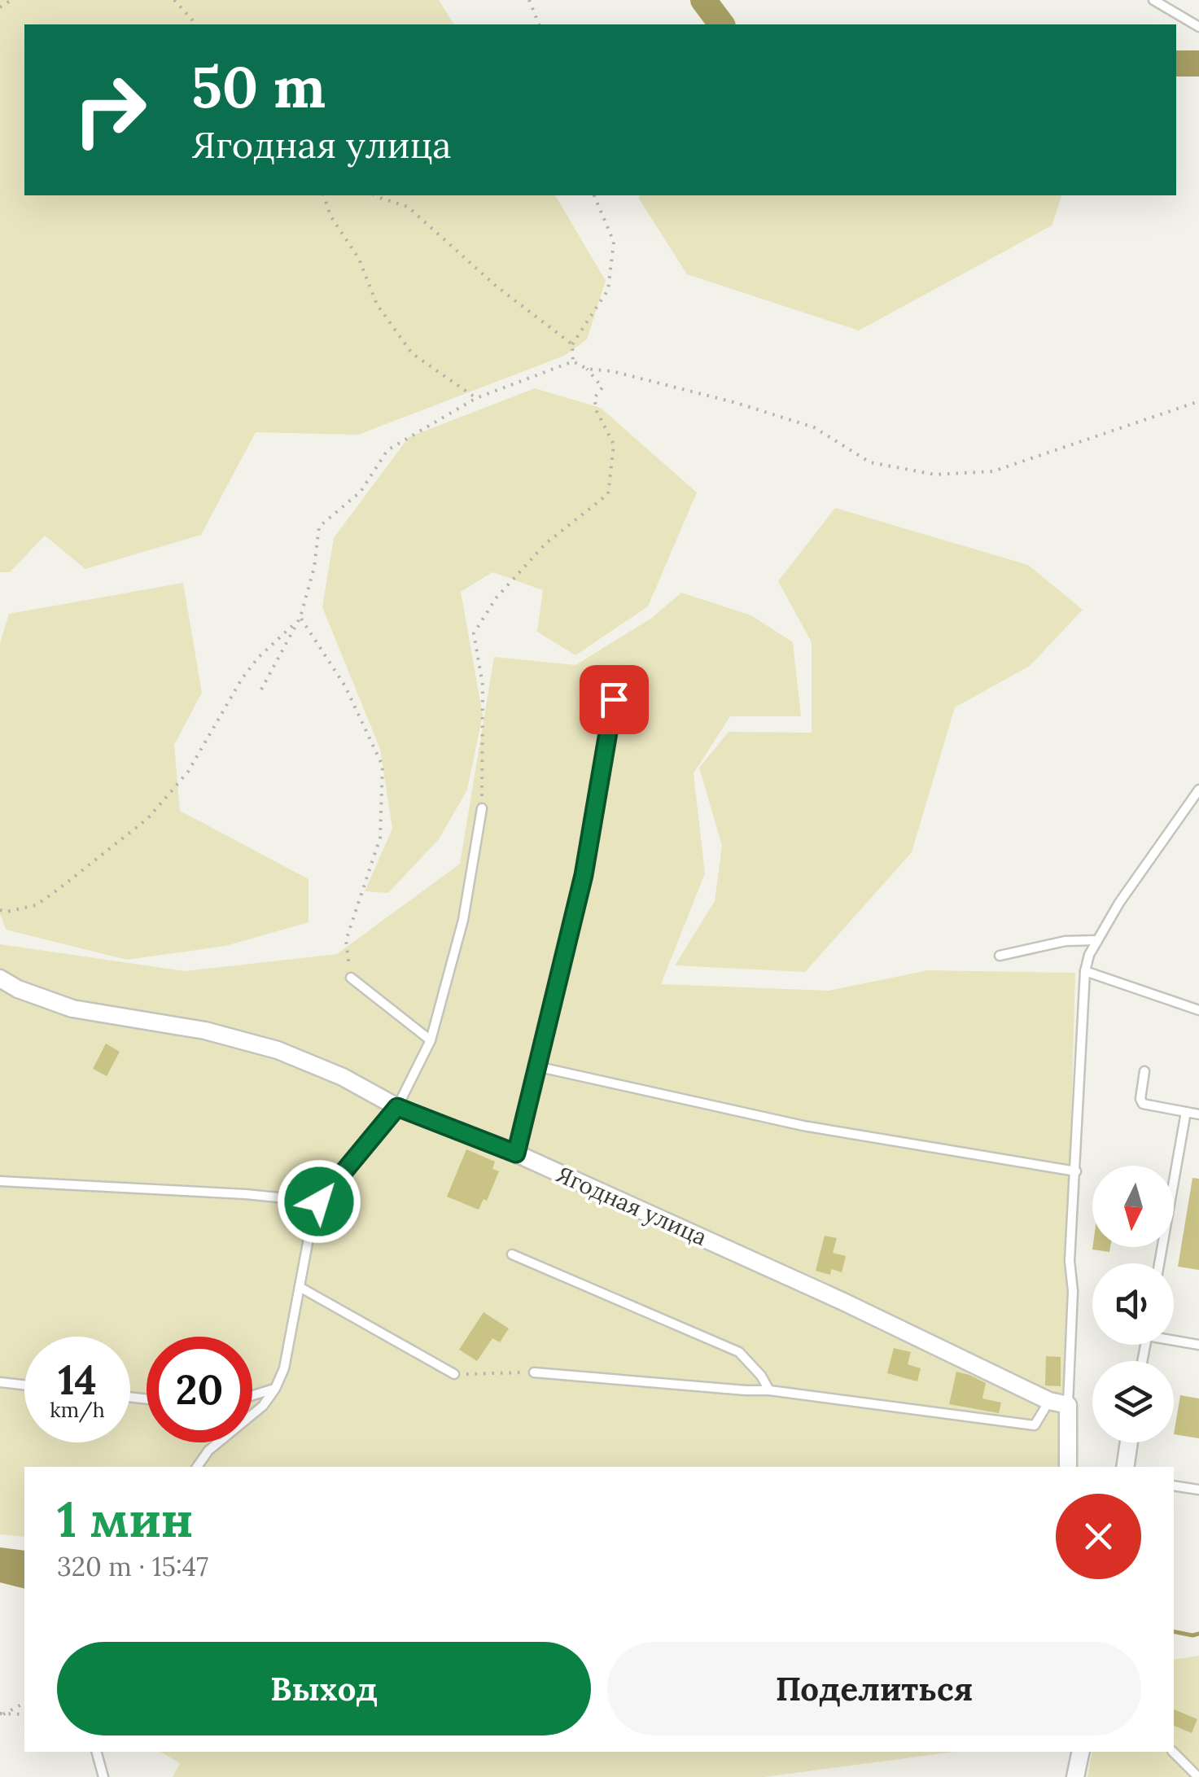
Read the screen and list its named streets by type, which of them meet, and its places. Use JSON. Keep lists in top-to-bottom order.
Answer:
{
  "streets": {
    "street": ["Ягодная улица"]
  },
  "north": "bottom",
  "page": {
    "turn": ["50 m", "Ягодная улица"],
    "speed": "14 km/h",
    "limit": "20",
    "heading": ["1 мин", "320 m · 15:47"],
    "buttons": ["Выход", "Поделиться"]
  }
}
